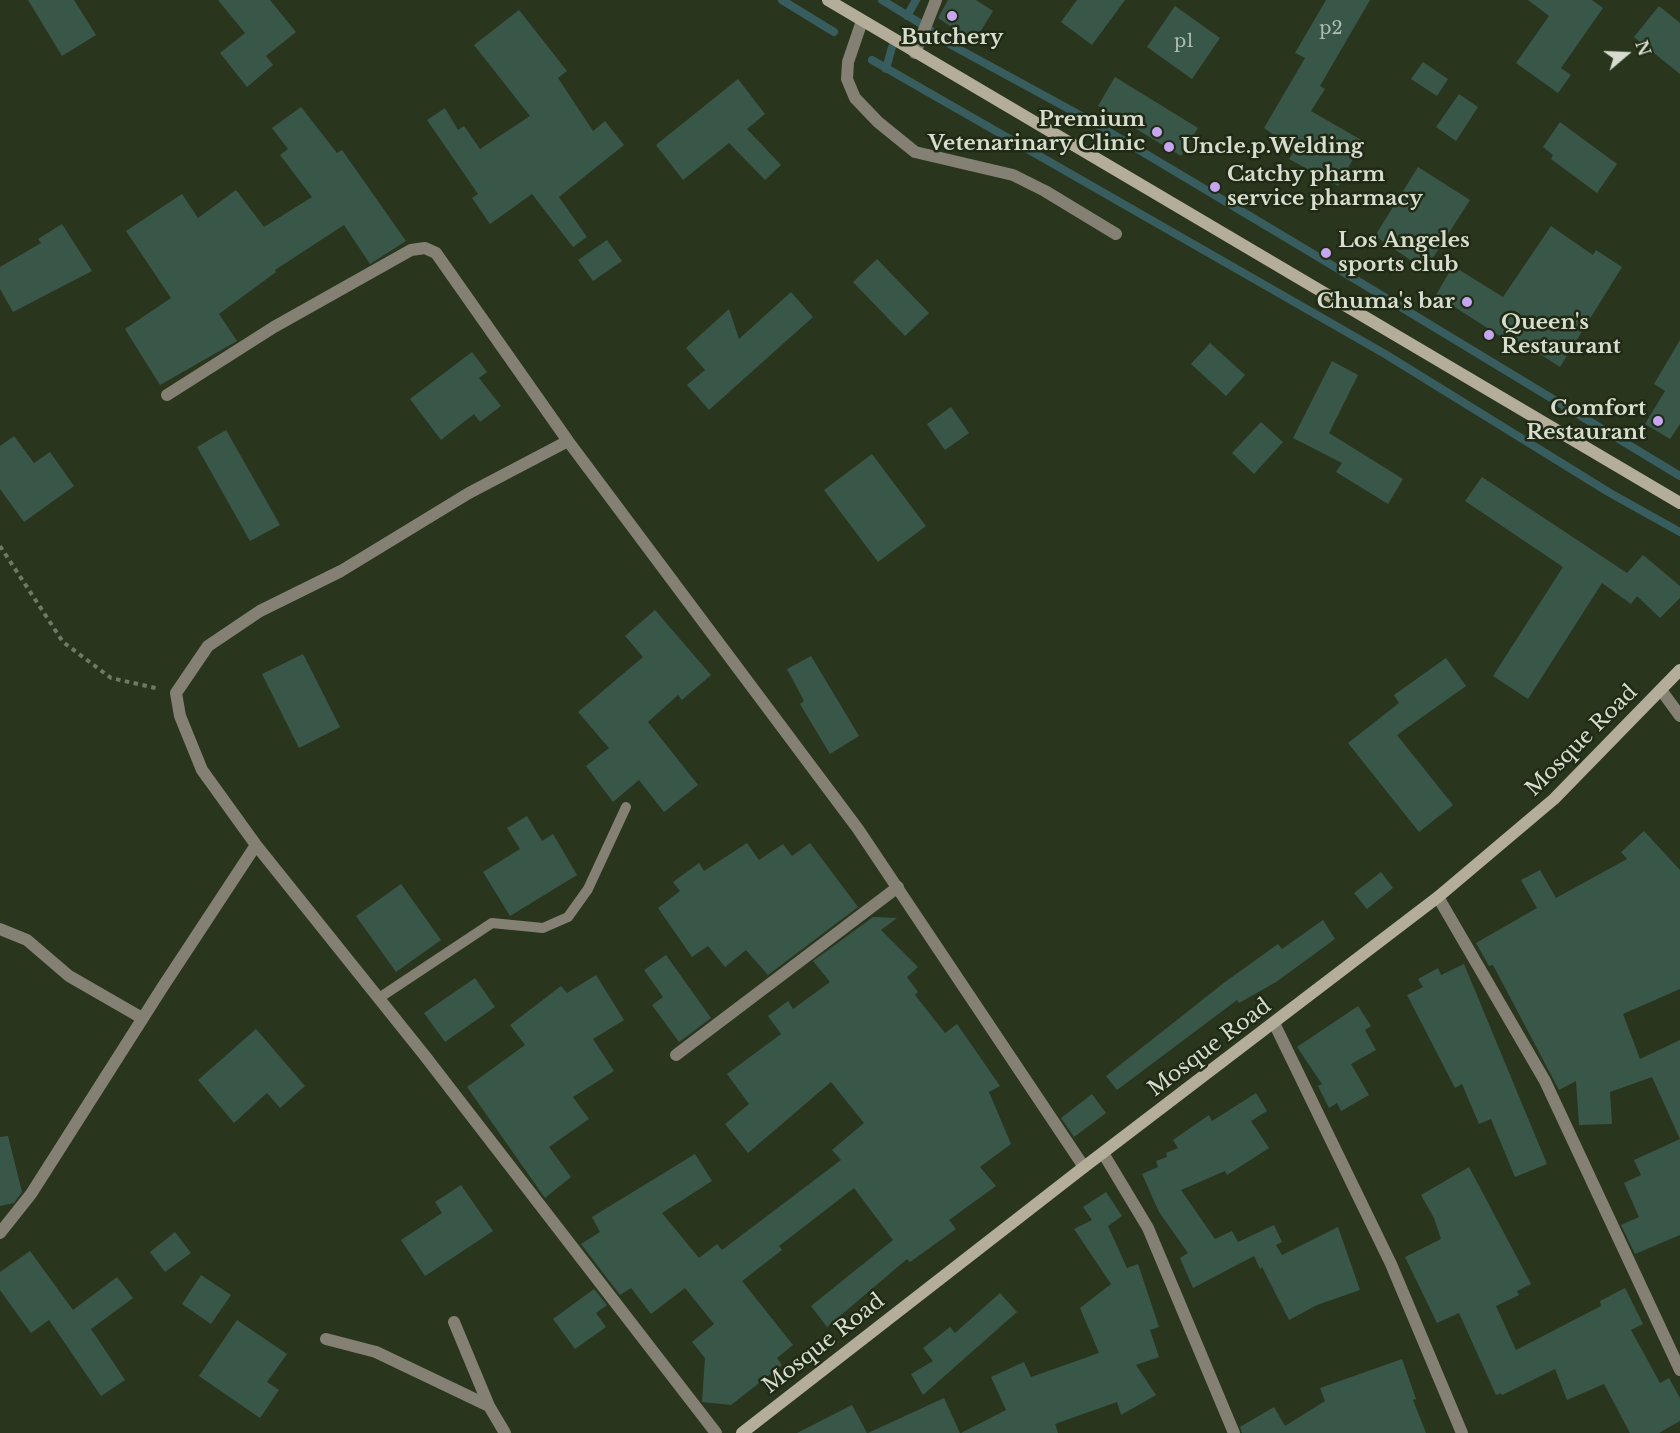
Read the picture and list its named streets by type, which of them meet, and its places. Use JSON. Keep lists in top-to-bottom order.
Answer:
{
  "streets": {
    "street": ["Mosque Road"]
  },
  "places": [
    "Butchery",
    "Premium Vetenarinary Clinic",
    "Uncle.p.Welding",
    "Catchy pharm service pharmacy",
    "Los Angeles sports club",
    "Chuma's bar",
    "Queen's Restaurant",
    "Comfort Restaurant"
  ],
  "house_numbers": ["p2", "p1"],
  "north": "right"
}
